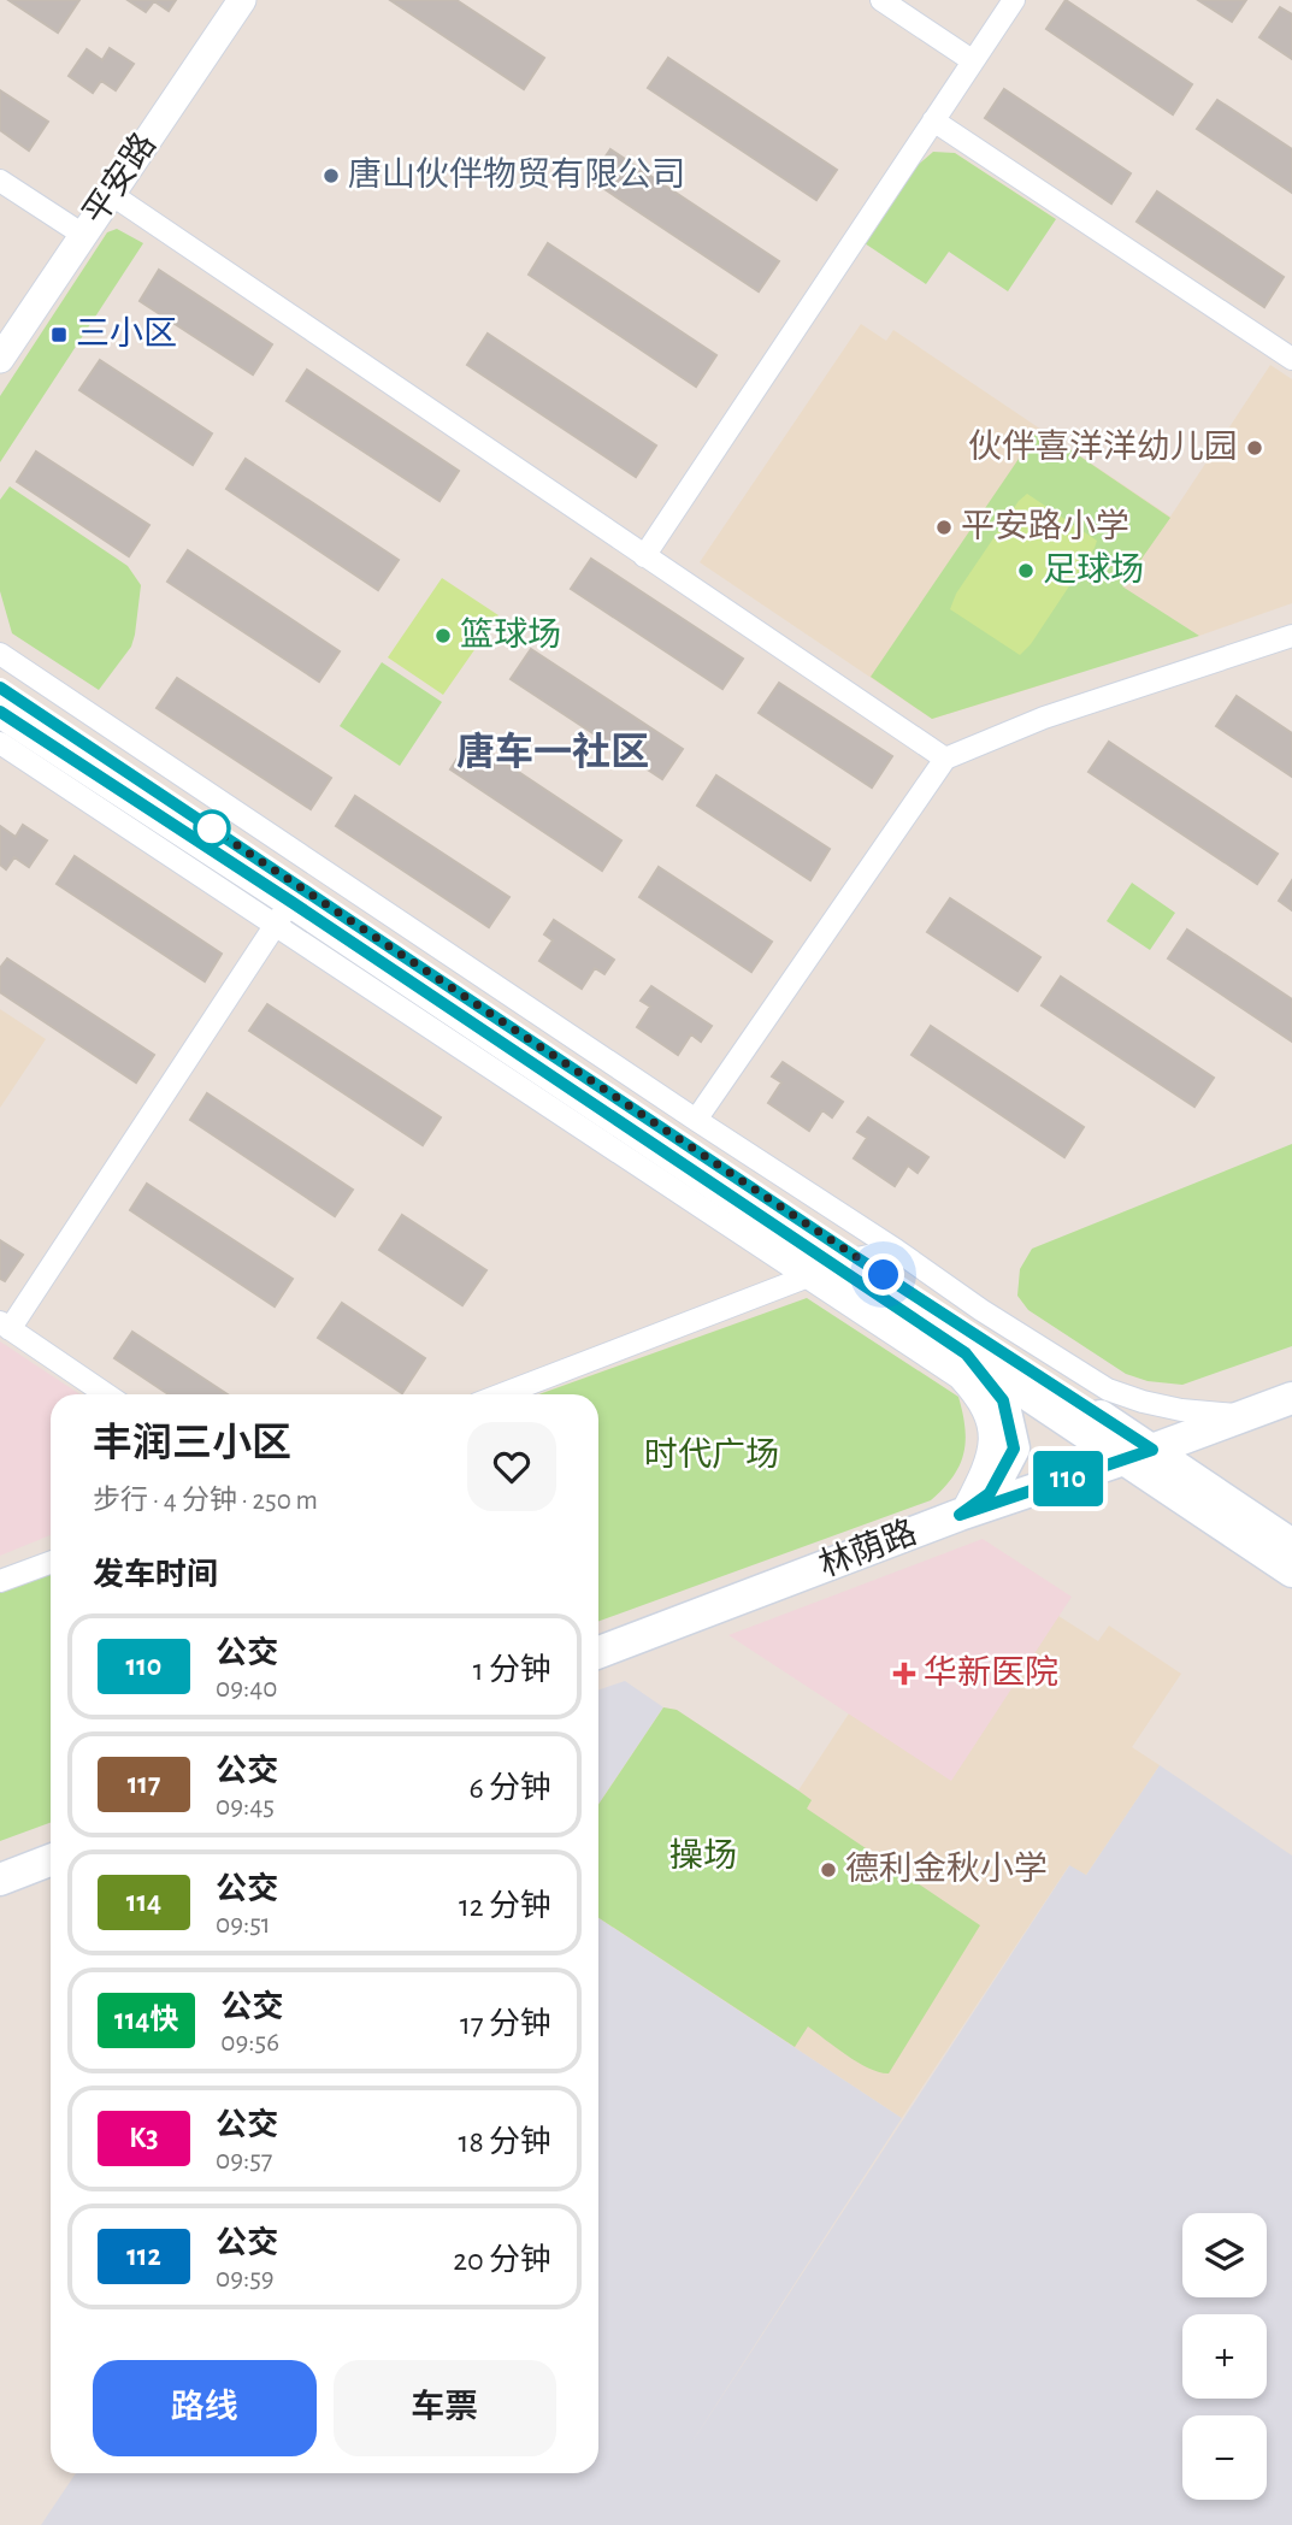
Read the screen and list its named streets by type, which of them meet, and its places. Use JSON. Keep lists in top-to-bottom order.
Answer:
{
  "streets": {
    "main road": ["林荫路"],
    "street": ["平安路"]
  },
  "districts": ["唐车一社区"],
  "parks": ["时代广场", "操场"],
  "places": {
    "other": [
      "唐山伙伴物贸有限公司",
      "伙伴喜洋洋幼儿园",
      "平安路小学",
      "足球场",
      "篮球场",
      "德利金秋小学"
    ],
    "transit": ["三小区"],
    "health": ["华新医院"]
  },
  "lines": ["bus line 110"],
  "page": {
    "on_map": "110",
    "heading": [
      ["丰润三小区", "步行 · 4 分钟 · 250 m"],
      "发车时间"
    ],
    "list": [
      {
        "mark": "110",
        "name": "公交",
        "note": "09:40",
        "value": "1 分钟"
      },
      {
        "mark": "117",
        "name": "公交",
        "note": "09:45",
        "value": "6 分钟"
      },
      {
        "mark": "114",
        "name": "公交",
        "note": "09:51",
        "value": "12 分钟"
      },
      {
        "mark": "114快",
        "name": "公交",
        "note": "09:56",
        "value": "17 分钟"
      },
      {
        "mark": "K3",
        "name": "公交",
        "note": "09:57",
        "value": "18 分钟"
      },
      {
        "mark": "112",
        "name": "公交",
        "note": "09:59",
        "value": "20 分钟"
      }
    ],
    "map_buttons": ["+", "−"],
    "buttons": ["路线", "车票"]
  }
}
